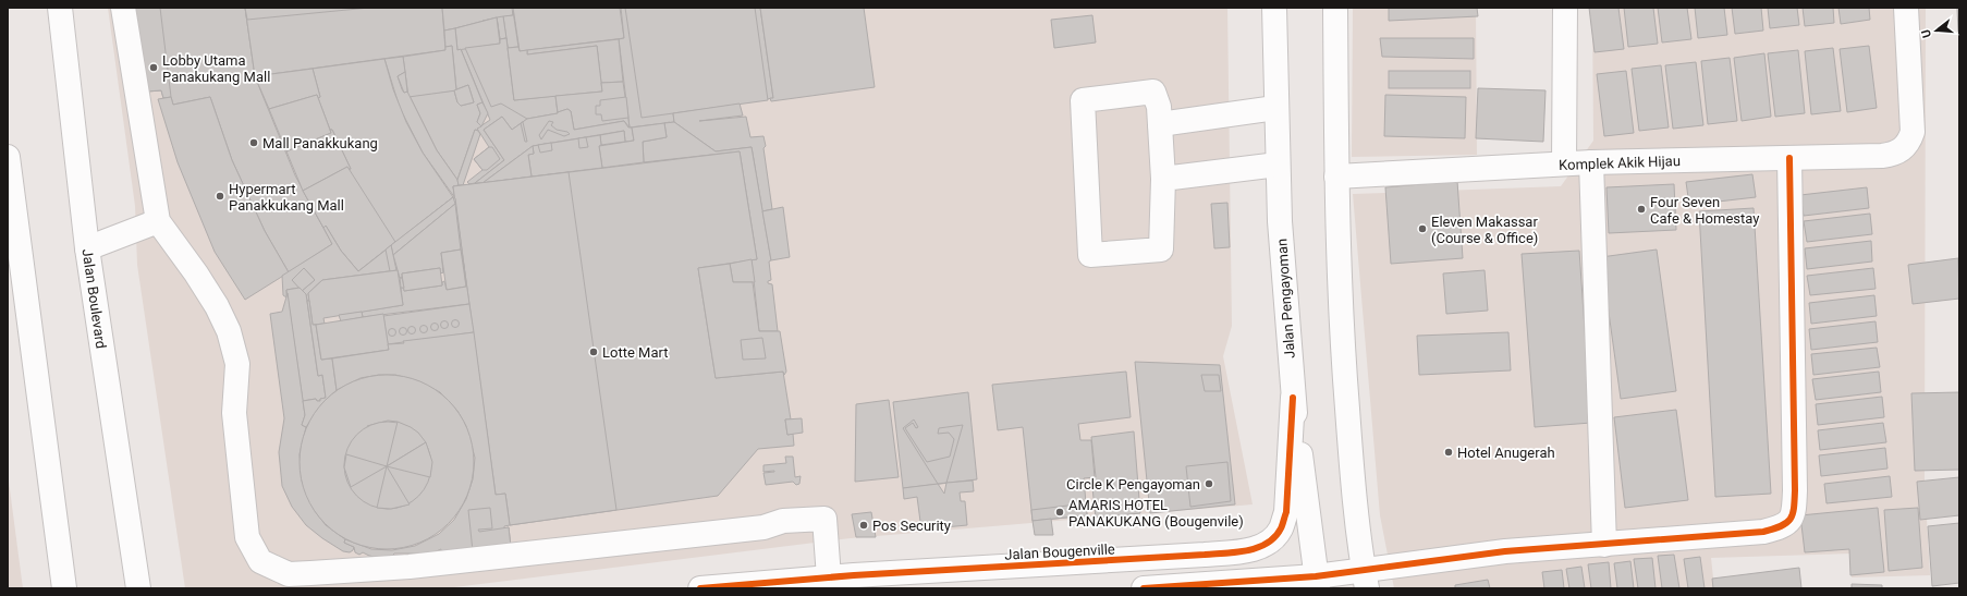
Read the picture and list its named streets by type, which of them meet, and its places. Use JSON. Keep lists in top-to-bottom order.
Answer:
{
  "streets": {
    "street": [
      "Komplek Akik Hijau",
      "Jalan Boulevard",
      "Jalan Pengayoman",
      "Jalan Bougenville"
    ]
  },
  "crossings": [
    ["Jalan Pengayoman", "Jalan Bougenville"]
  ],
  "places": [
    "Lobby Utama Panakukang Mall",
    "Mall Panakkukang",
    "Hypermart Panakkukang Mall",
    "Four Seven Cafe & Homestay",
    "Eleven Makassar (Course & Office)",
    "Lotte Mart",
    "Hotel Anugerah",
    "Circle K Pengayoman",
    "AMARIS HOTEL PANAKUKANG (Bougenvile)",
    "Pos Security"
  ],
  "north": "left"
}
